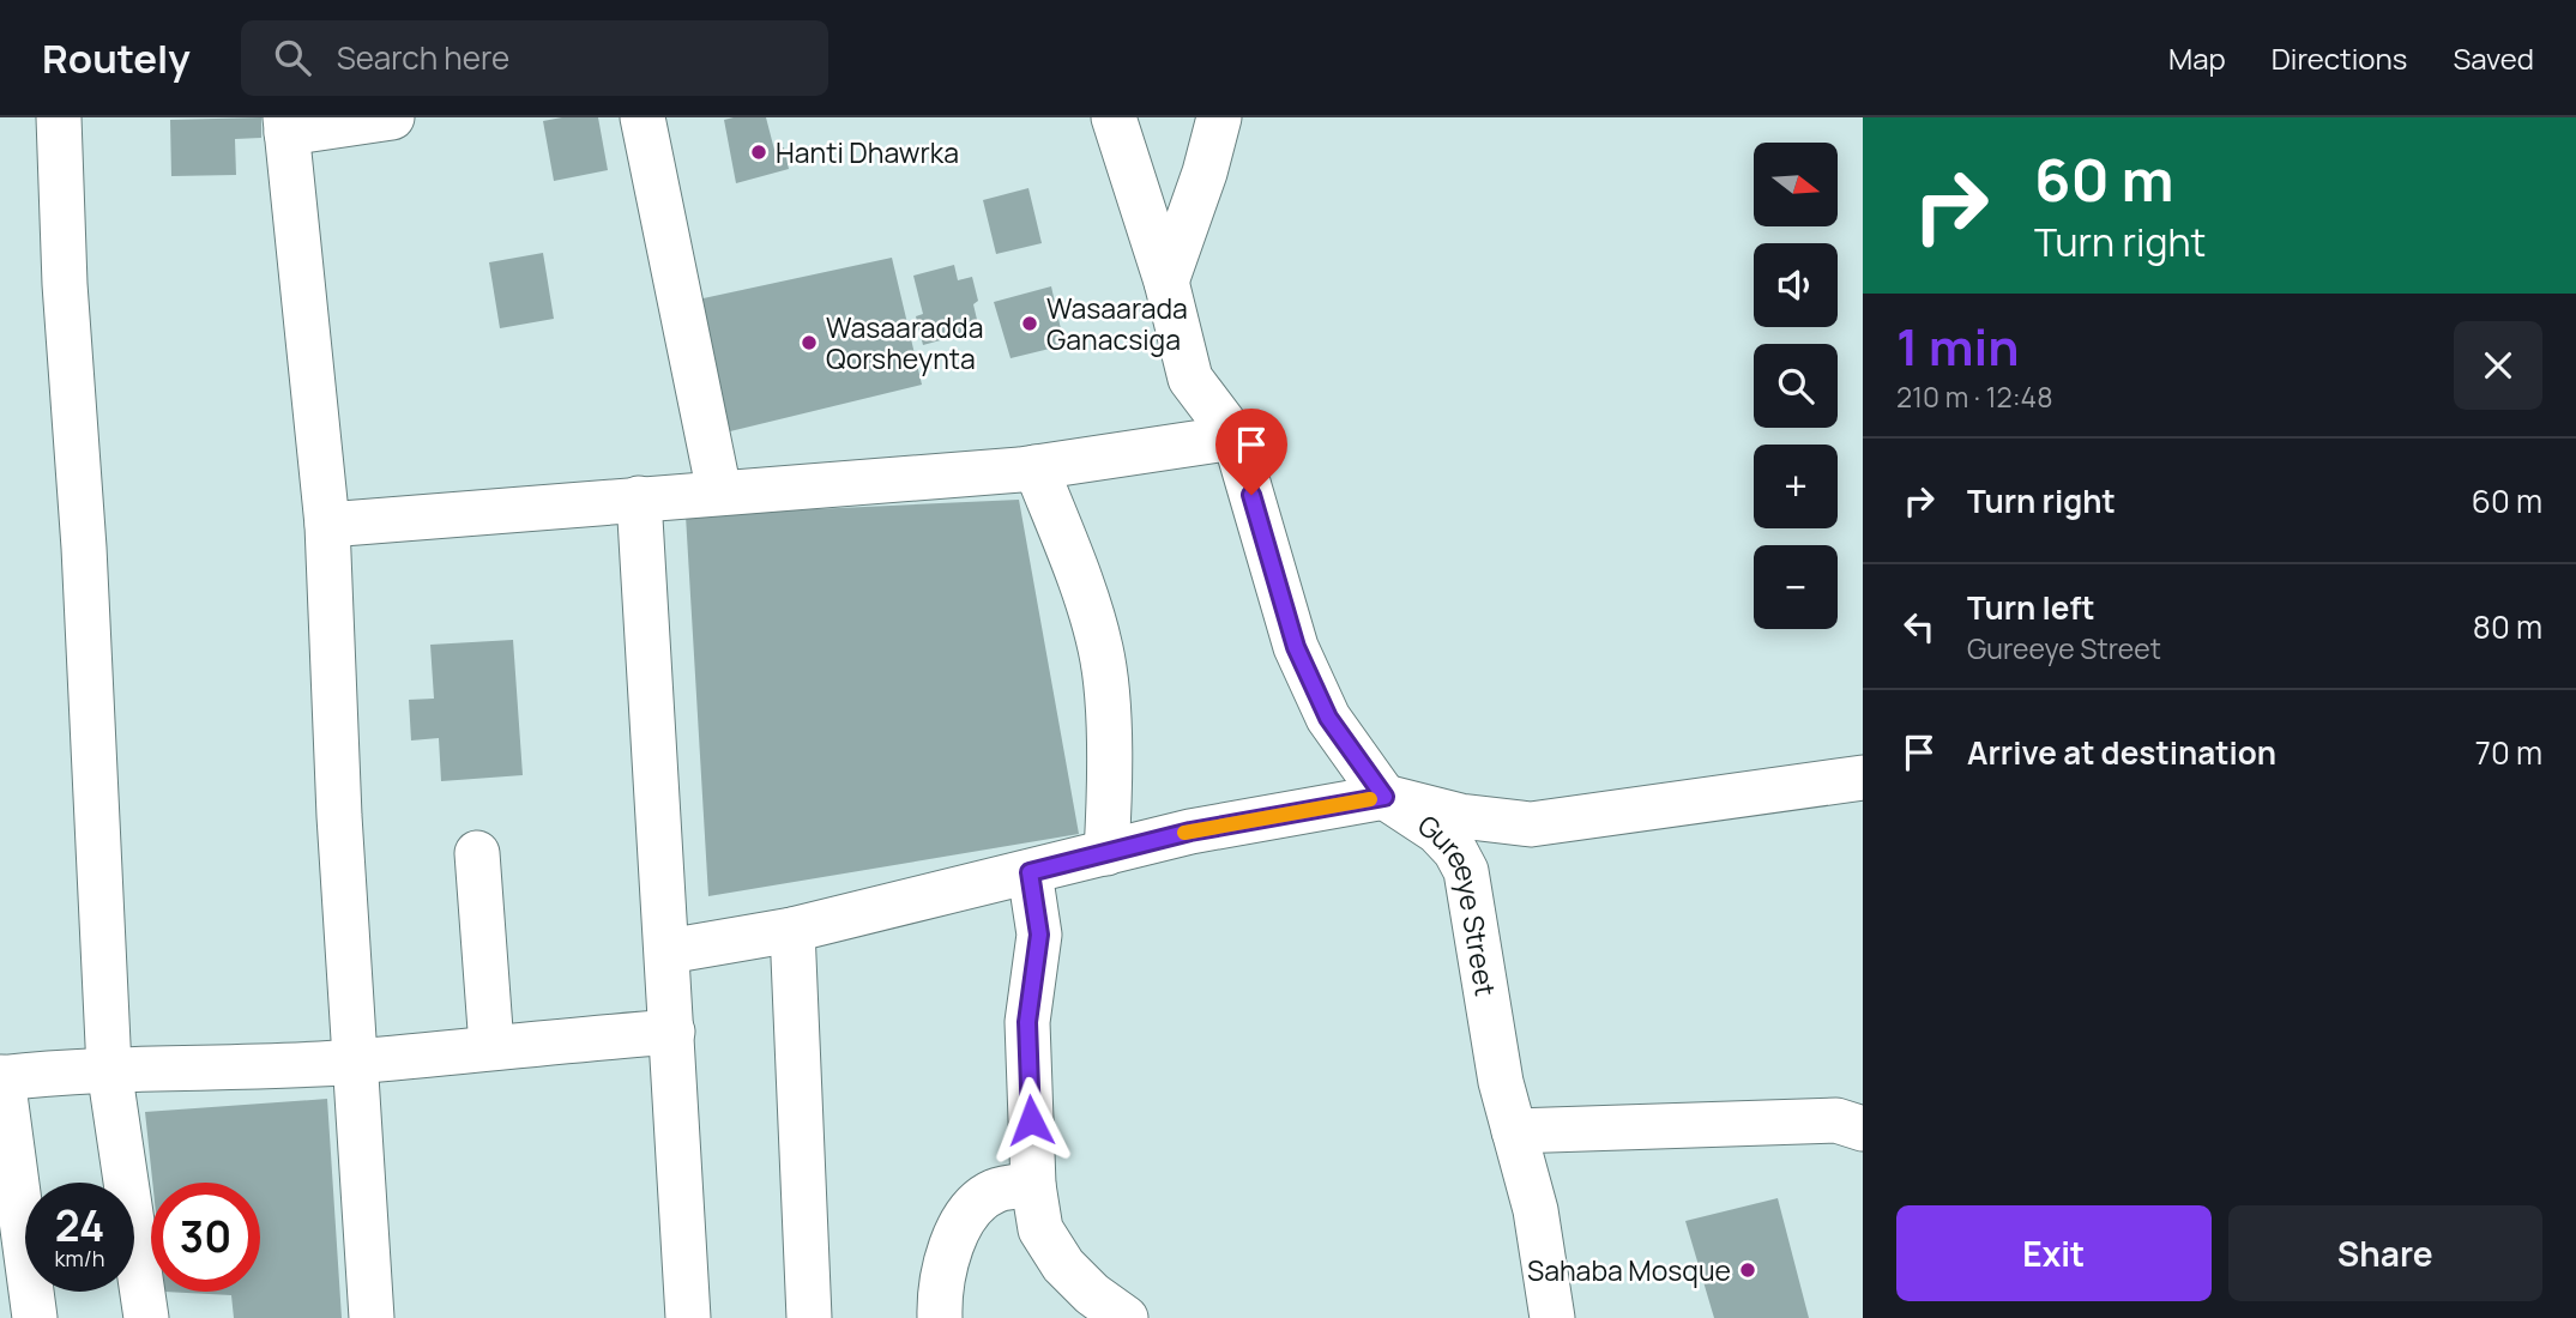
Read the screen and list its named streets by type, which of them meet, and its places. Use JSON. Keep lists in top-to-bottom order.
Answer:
{
  "streets": {
    "street": ["Gureeye Street"]
  },
  "places": [
    "Hanti Dhawrka",
    "Wasaarada Ganacsiga",
    "Wasaaradda Qorsheynta",
    "Sahaba Mosque"
  ],
  "north": "right",
  "page": {
    "header": "Routely",
    "search": "Search here",
    "nav": ["Map", "Directions", "Saved"],
    "turn": ["60 m", "Turn right"],
    "map_buttons": ["+", "−"],
    "heading": ["1 min", "210 m · 12:48"],
    "list": [
      {
        "name": "Turn right",
        "value": "60 m"
      },
      {
        "name": "Turn left",
        "note": "Gureeye Street",
        "value": "80 m"
      },
      {
        "name": "Arrive at destination",
        "value": "70 m"
      }
    ],
    "speed": "24 km/h",
    "limit": "30",
    "buttons": ["Exit", "Share"]
  }
}
